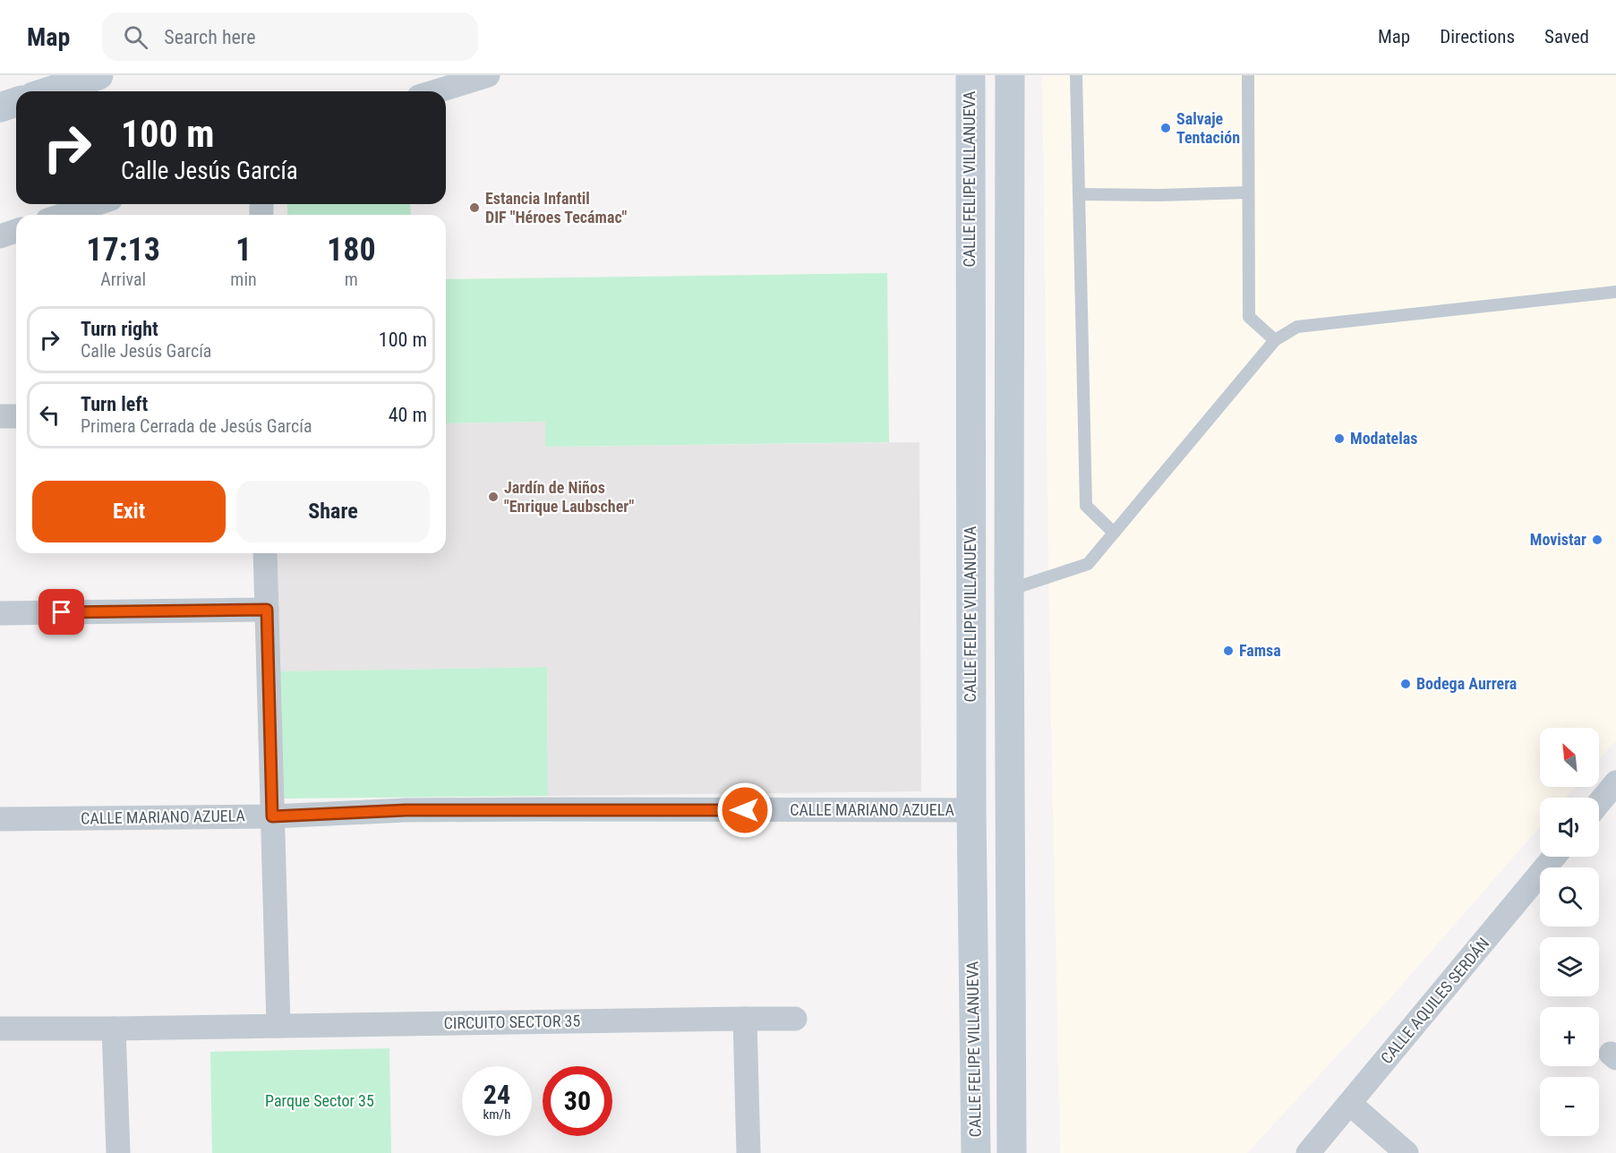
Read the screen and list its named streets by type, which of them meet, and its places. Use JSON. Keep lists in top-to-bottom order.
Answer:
{
  "streets": {
    "main road": ["CALLE FELIPE VILLANUEVA"],
    "street": ["CALLE MARIANO AZUELA", "CALLE AQUILES SERDÁN", "CIRCUITO SECTOR 35"]
  },
  "crossings": [
    ["CALLE FELIPE VILLANUEVA", "CALLE MARIANO AZUELA"]
  ],
  "parks": ["Parque Sector 35"],
  "places": [
    "Salvaje Tentación",
    "Estancia Infantil DIF \"Héroes Tecámac\"",
    "Modatelas",
    "Jardín de Niños \"Enrique Laubscher\"",
    "Movistar",
    "Famsa",
    "Bodega Aurrera"
  ],
  "north": "top left",
  "page": {
    "header": "Map",
    "search": "Search here",
    "nav": ["Map", "Directions", "Saved"],
    "turn": ["100 m", "Calle Jesús García"],
    "eta": [
      "17:13",
      "Arrival",
      "1",
      "min",
      "180",
      "m"
    ],
    "list": [
      {
        "name": "Turn right",
        "note": "Calle Jesús García",
        "value": "100 m"
      },
      {
        "name": "Turn left",
        "note": "Primera Cerrada de Jesús García",
        "value": "40 m"
      }
    ],
    "buttons": ["Exit", "Share"],
    "map_buttons": ["+", "−"],
    "speed": "24 km/h",
    "limit": "30"
  }
}
